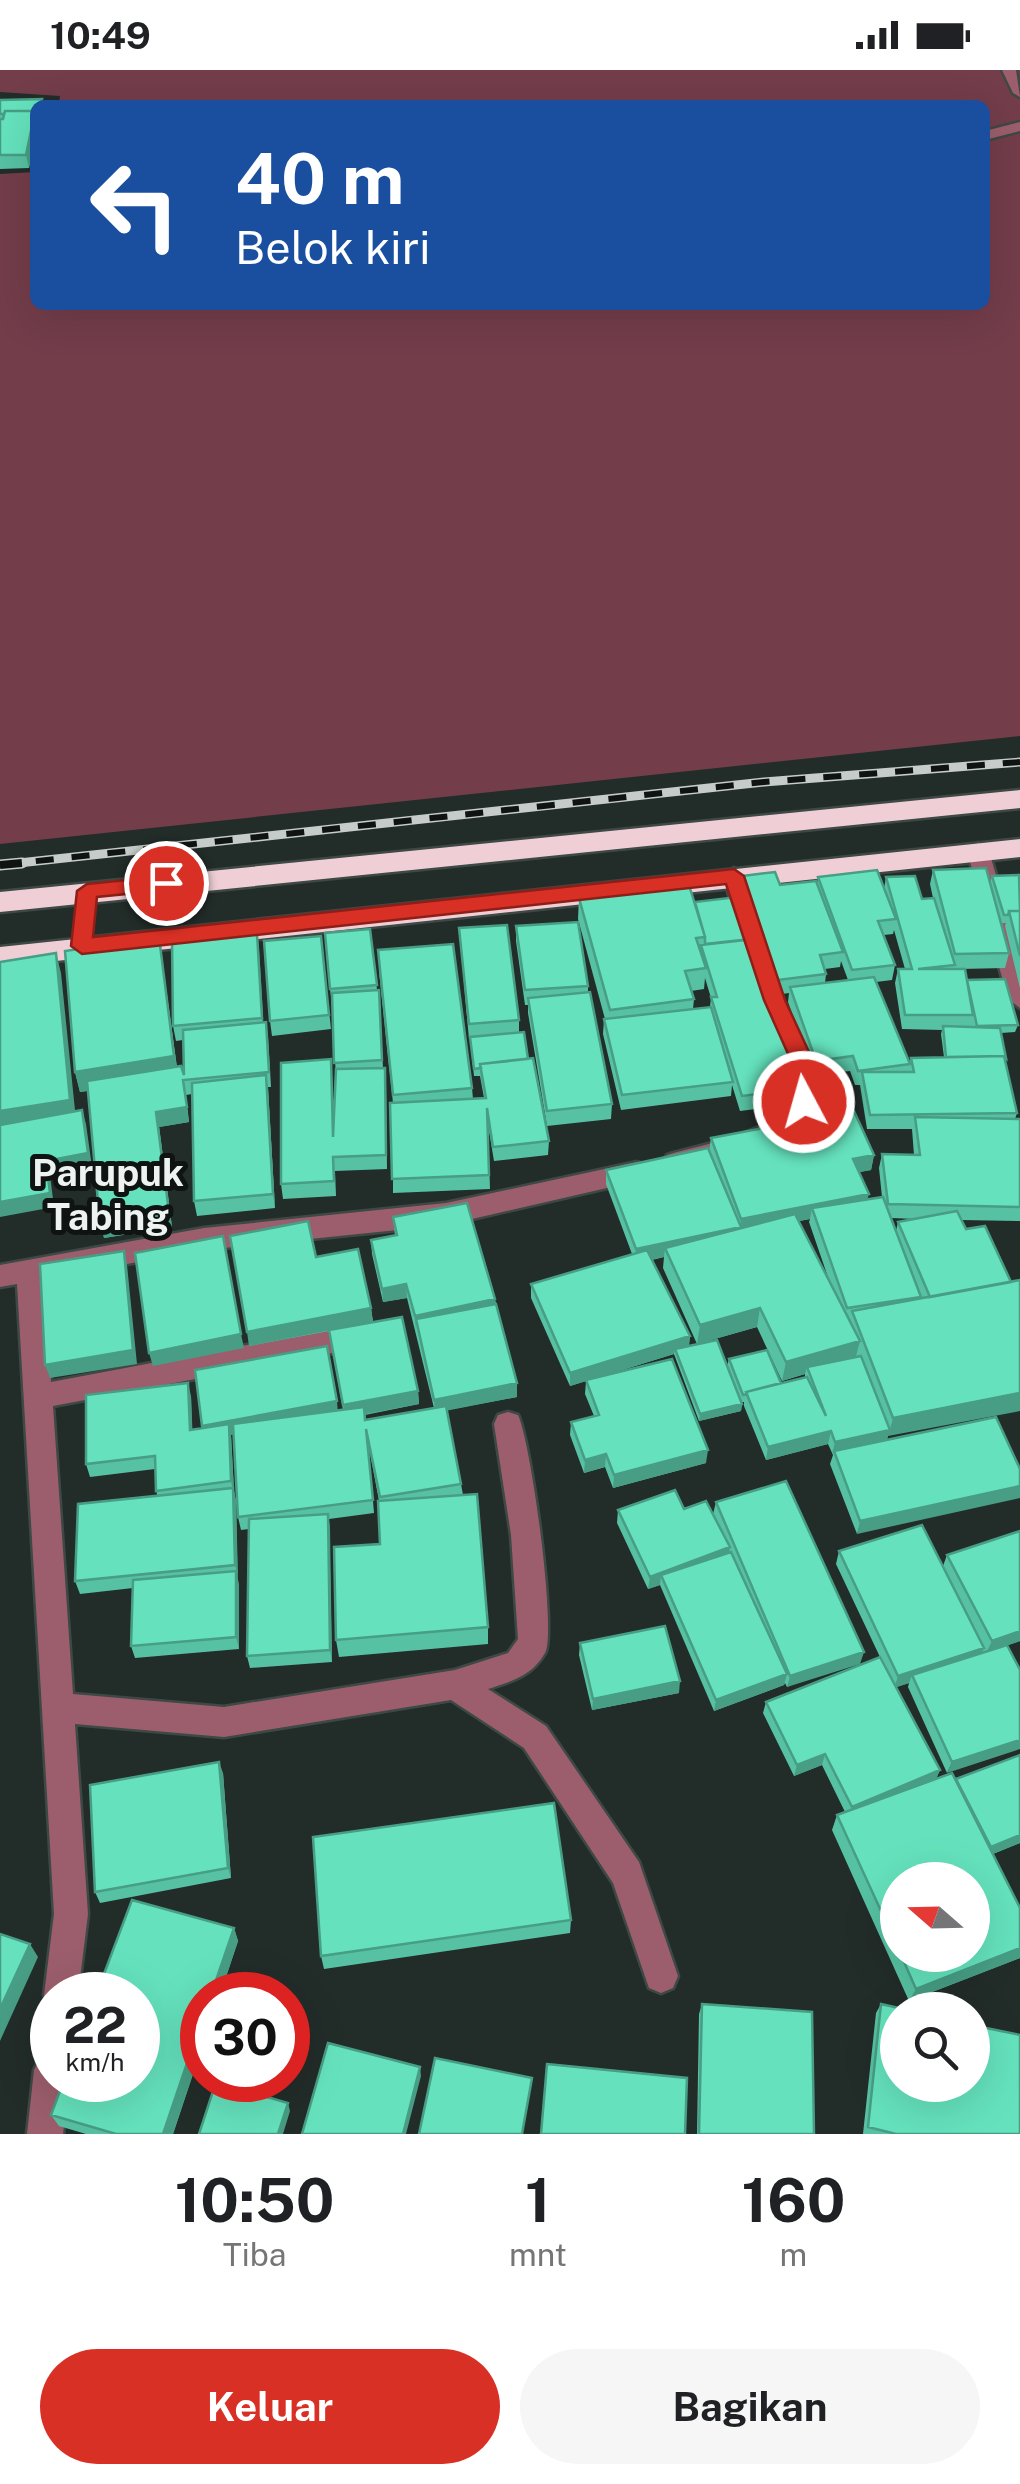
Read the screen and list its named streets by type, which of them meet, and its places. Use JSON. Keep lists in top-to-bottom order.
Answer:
{
  "districts": ["Parupuk Tabing"],
  "north": "left",
  "page": {
    "status": "10:49",
    "turn": ["40 m", "Belok kiri"],
    "speed": "22 km/h",
    "limit": "30",
    "eta": [
      "10:50",
      "Tiba",
      "1",
      "mnt",
      "160",
      "m"
    ],
    "buttons": ["Keluar", "Bagikan"]
  }
}
